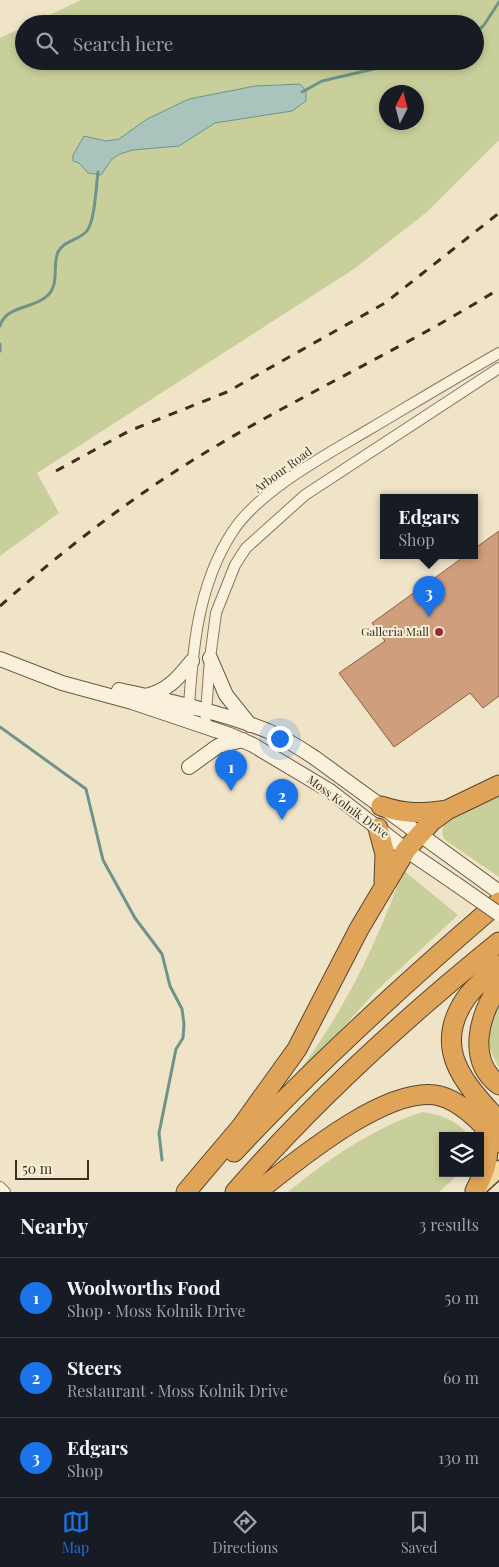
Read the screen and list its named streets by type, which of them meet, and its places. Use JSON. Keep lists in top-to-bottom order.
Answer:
{
  "streets": {
    "main road": ["Moss Kolnik Drive"],
    "street": ["Arbour Road"]
  },
  "crossings": [
    ["Arbour Road", "Moss Kolnik Drive"]
  ],
  "places": ["Galleria Mall"],
  "scale_bar": "50 m",
  "north": "top",
  "page": {
    "search": "Search here",
    "popup": ["Edgars", "Shop"],
    "pins": ["3", "1", "2"],
    "scale": "50 m",
    "heading": ["Nearby", "3 results"],
    "list": [
      {
        "mark": "1",
        "name": "Woolworths Food",
        "note": "Shop · Moss Kolnik Drive",
        "value": "50 m"
      },
      {
        "mark": "2",
        "name": "Steers",
        "note": "Restaurant · Moss Kolnik Drive",
        "value": "60 m"
      },
      {
        "mark": "3",
        "name": "Edgars",
        "note": "Shop",
        "value": "130 m"
      }
    ],
    "nav": ["Map", "Directions", "Saved"]
  }
}
